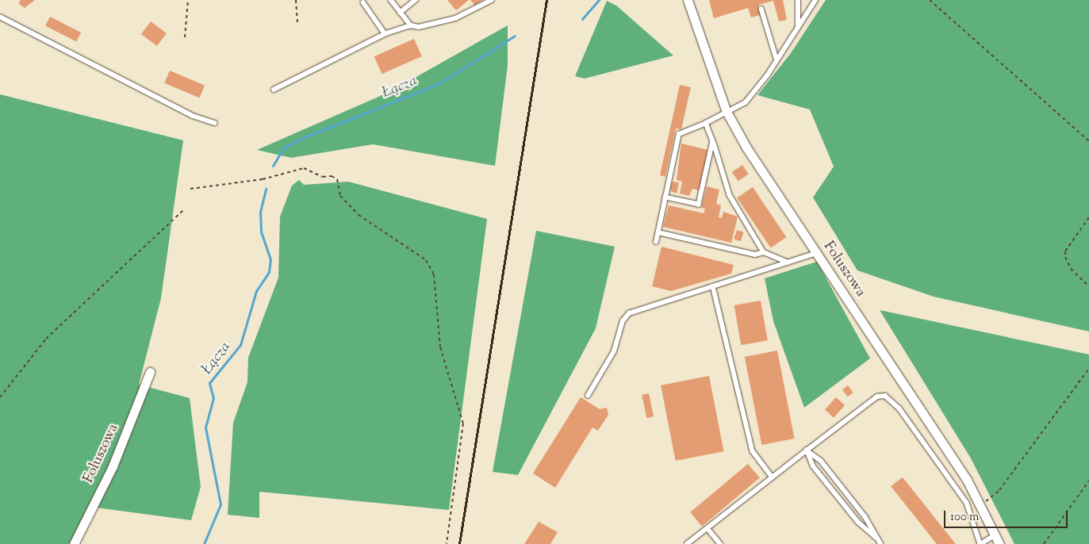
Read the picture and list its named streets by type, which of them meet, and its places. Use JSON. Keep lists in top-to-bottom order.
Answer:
{
  "streets": {
    "street": ["Foluszowa"]
  },
  "water": ["Łącza"],
  "scale_bar": "100 m"
}
